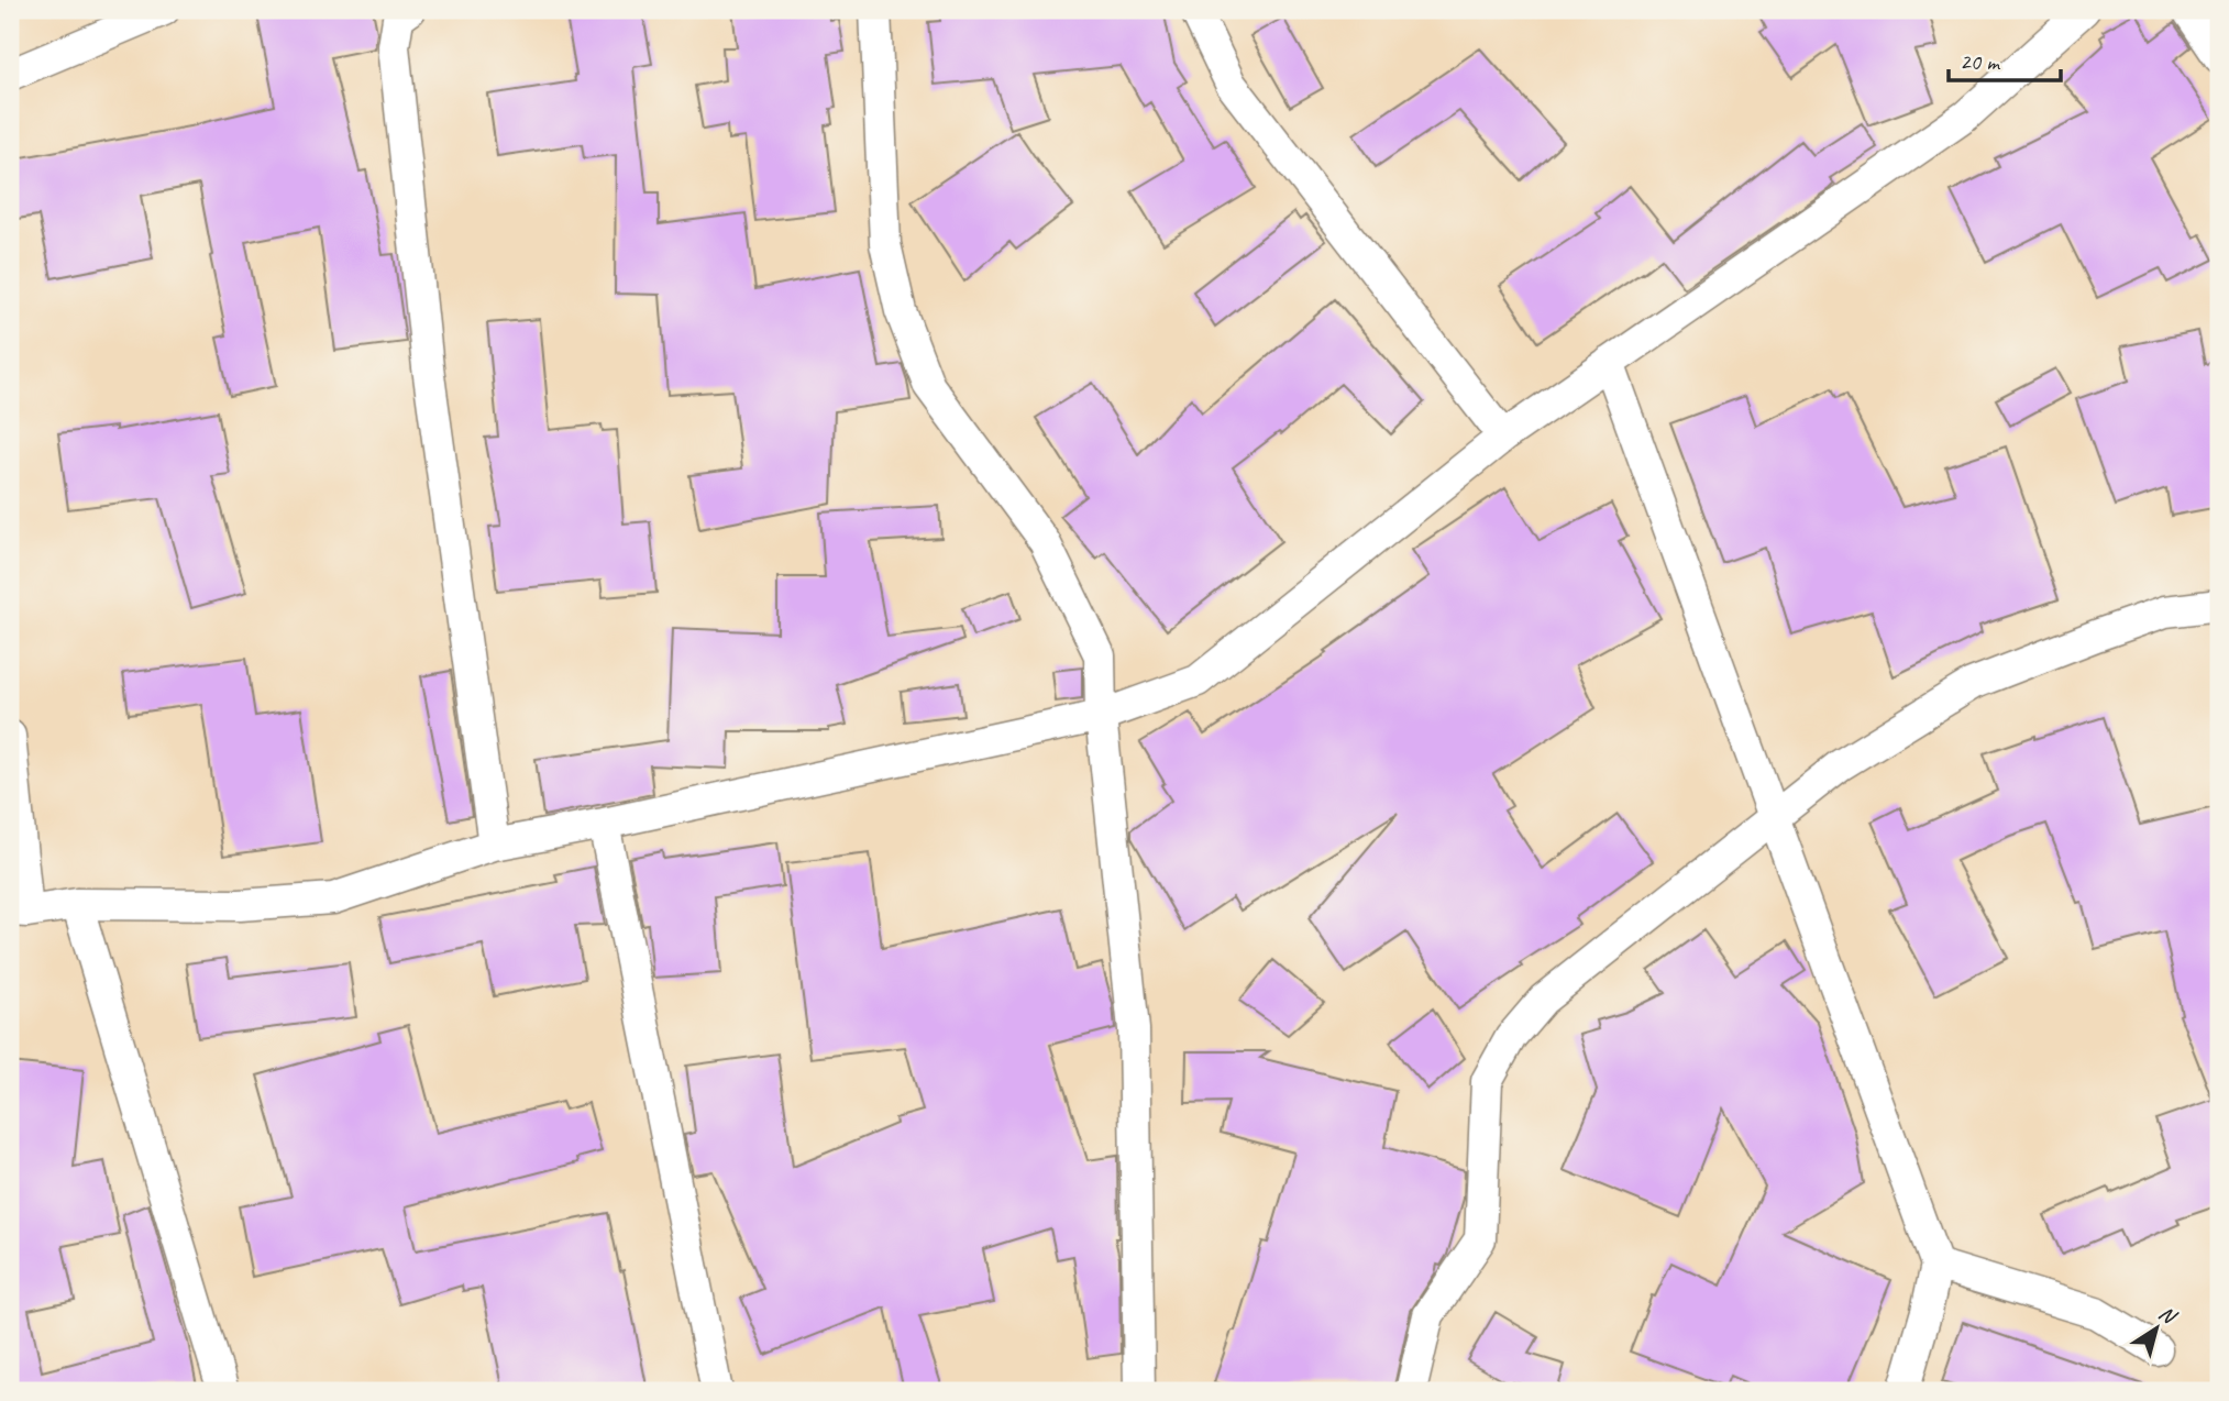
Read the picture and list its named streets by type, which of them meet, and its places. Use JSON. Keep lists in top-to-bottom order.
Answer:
{
  "scale_bar": "20 m",
  "north": "top right"
}
